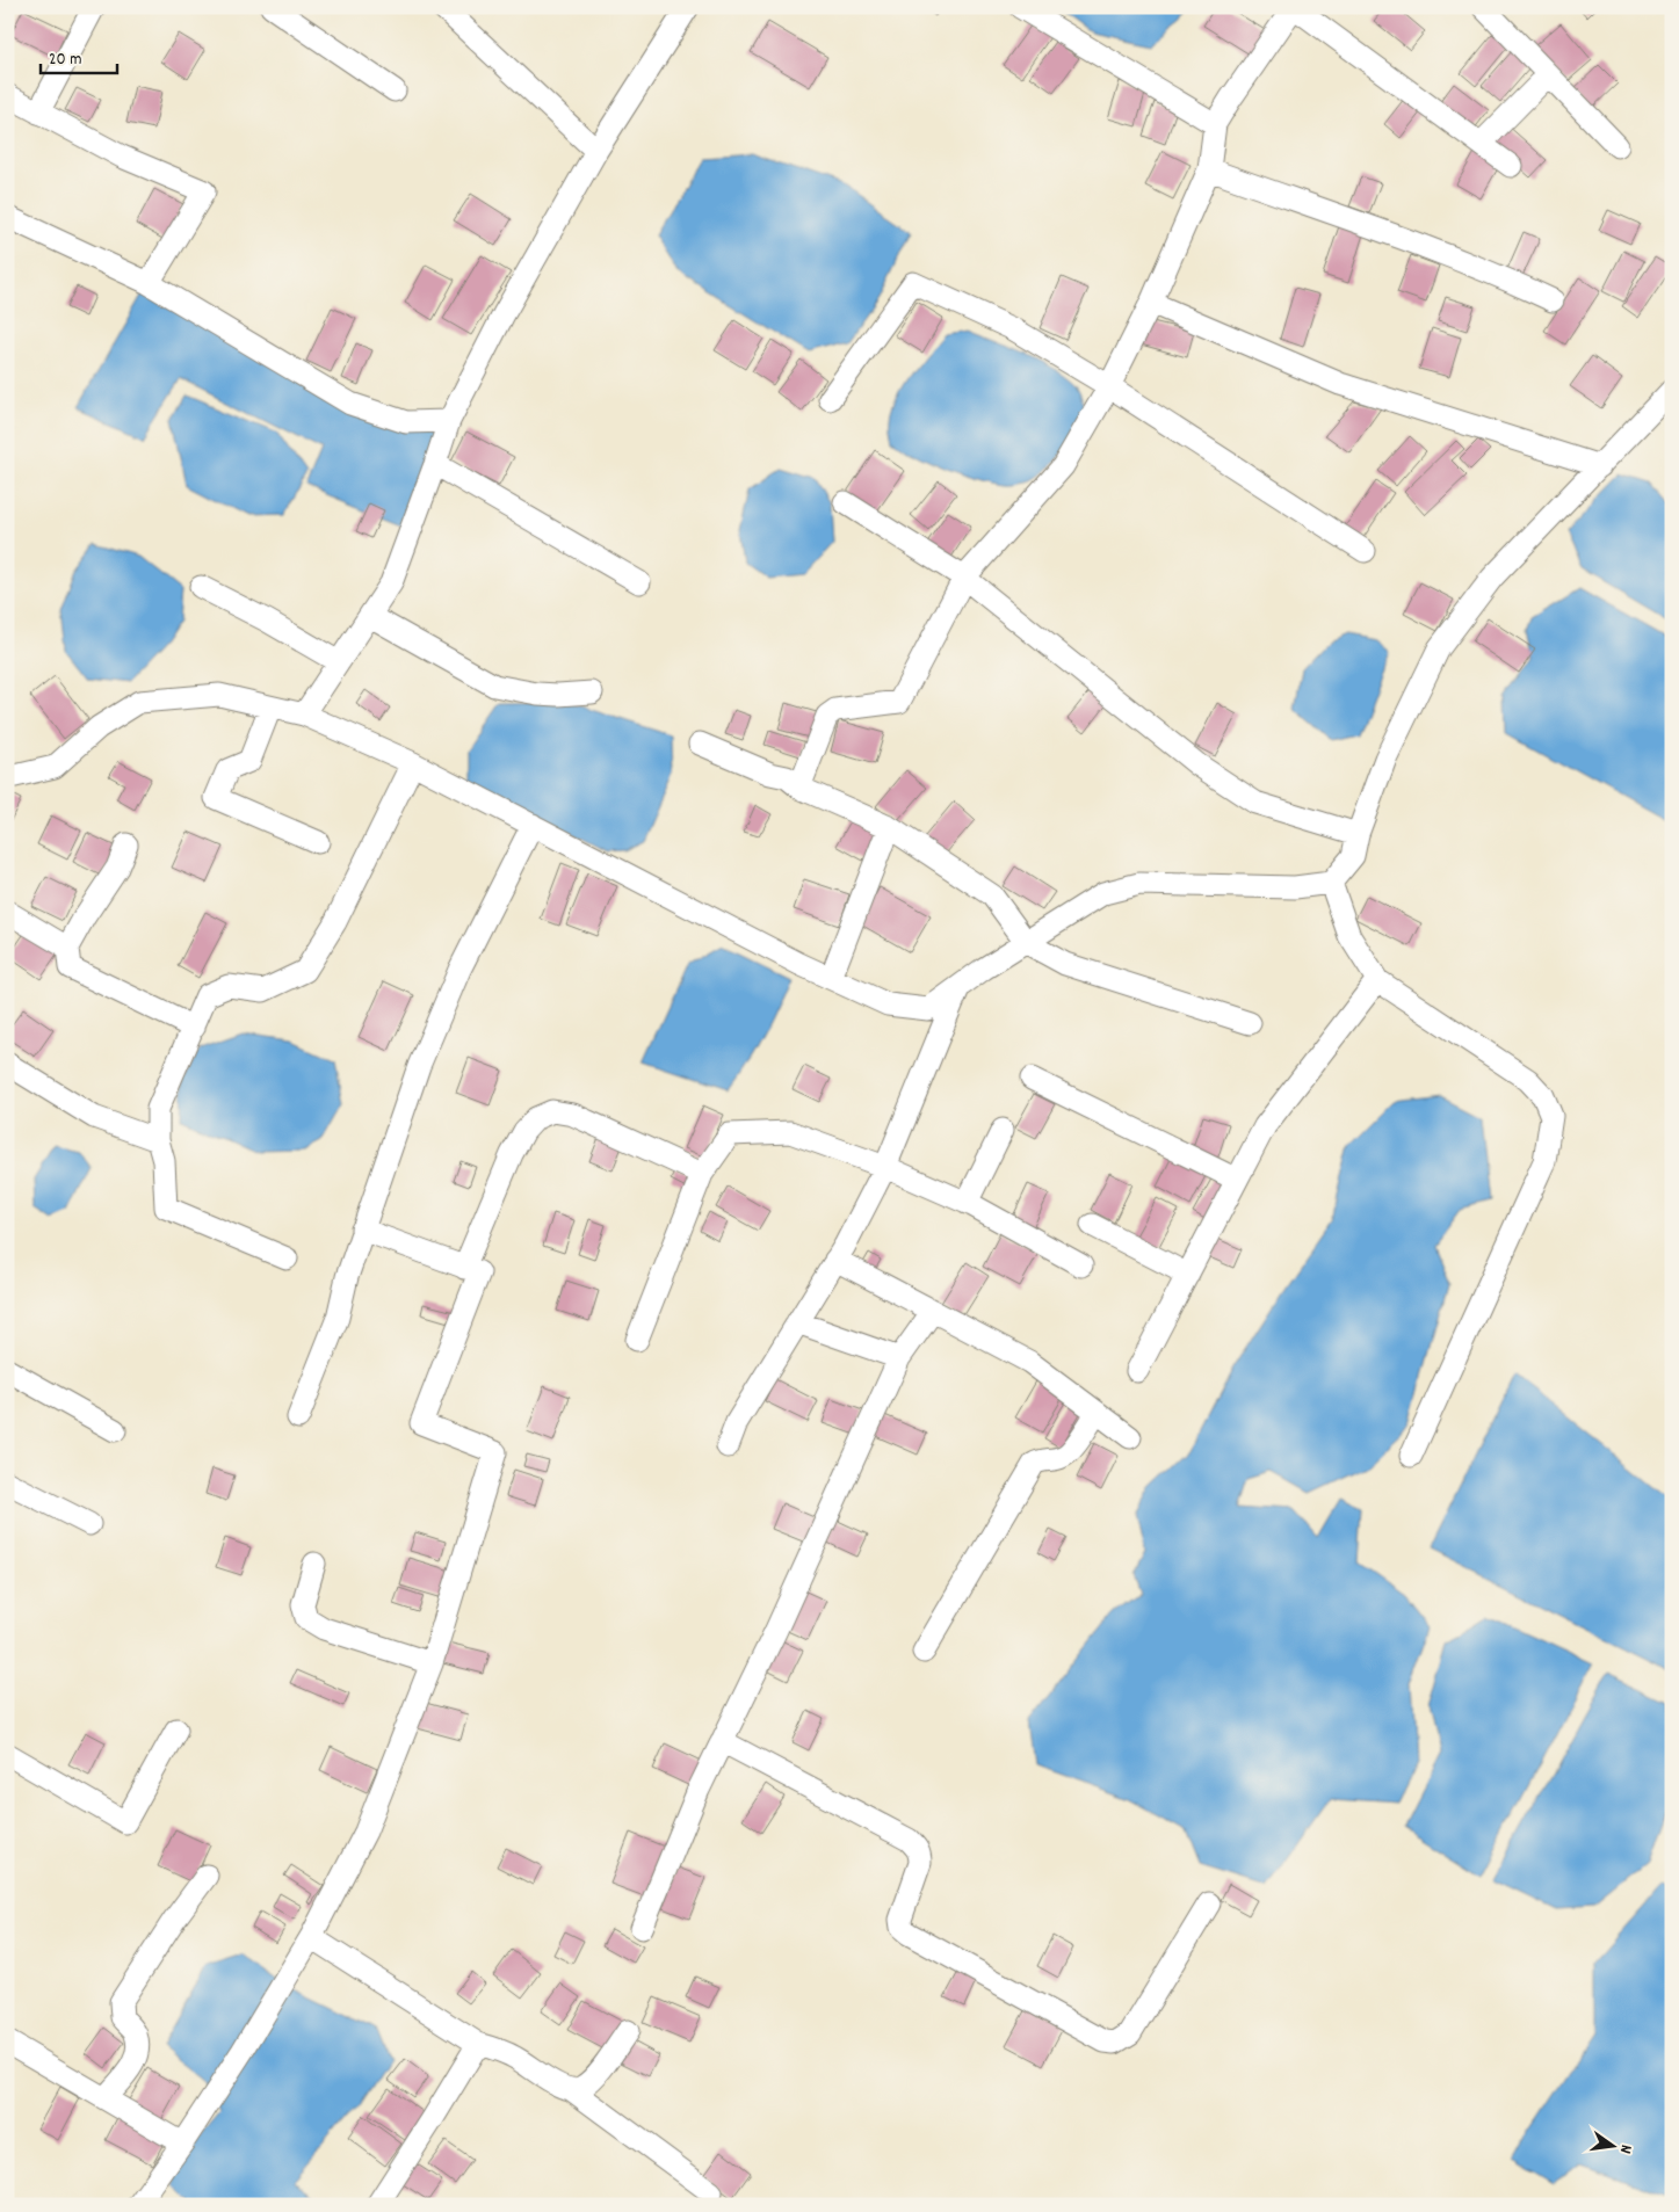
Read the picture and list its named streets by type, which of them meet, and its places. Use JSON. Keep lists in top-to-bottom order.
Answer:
{
  "scale_bar": "20 m",
  "north": "right"
}
